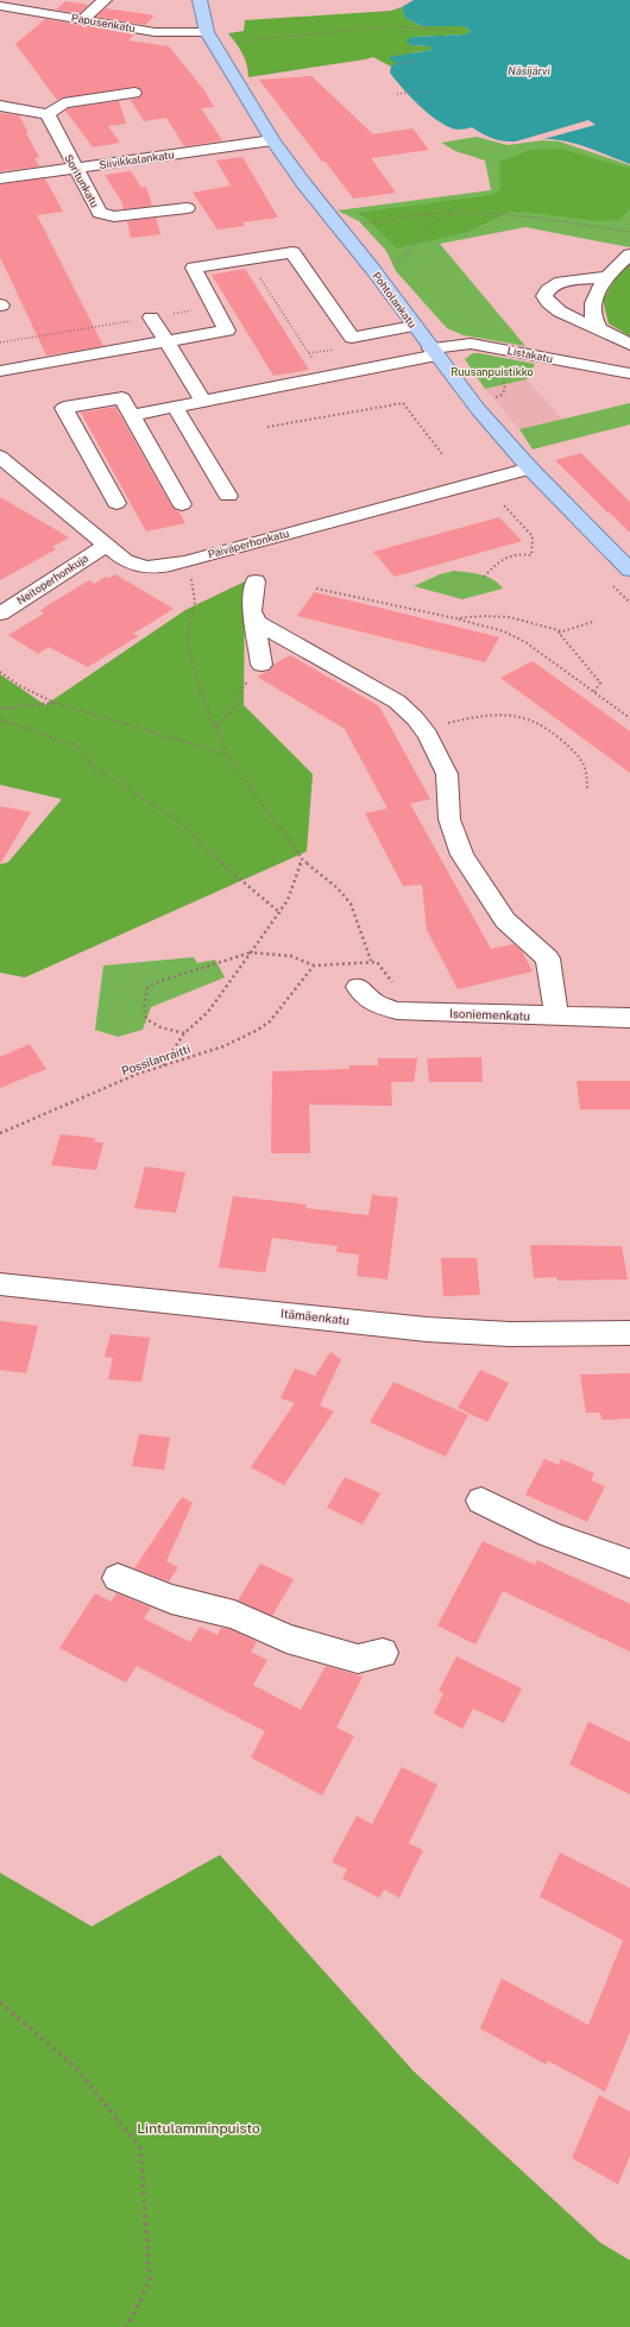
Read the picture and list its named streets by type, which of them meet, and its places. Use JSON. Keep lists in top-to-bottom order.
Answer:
{
  "streets": {
    "main road": ["Pohtolankatu"],
    "street": [
      "Papusenkatu",
      "Siivikkalankatu",
      "Soritunkatu",
      "Listakatu",
      "Päiväperhonkatu",
      "Neitoperhonkuja",
      "Isoniemenkatu",
      "Itämäenkatu"
    ],
    "path": ["Possilanraitti"]
  },
  "crossings": [
    ["Papusenkatu", "Pohtolankatu"],
    ["Siivikkalankatu", "Soritunkatu"],
    ["Siivikkalankatu", "Pohtolankatu"],
    ["Pohtolankatu", "Listakatu"],
    ["Pohtolankatu", "Päiväperhonkatu"],
    ["Päiväperhonkatu", "Neitoperhonkuja"]
  ],
  "water": ["Näsijärvi"],
  "parks": ["Ruusanpuistikko", "Lintulamminpuisto"]
}
